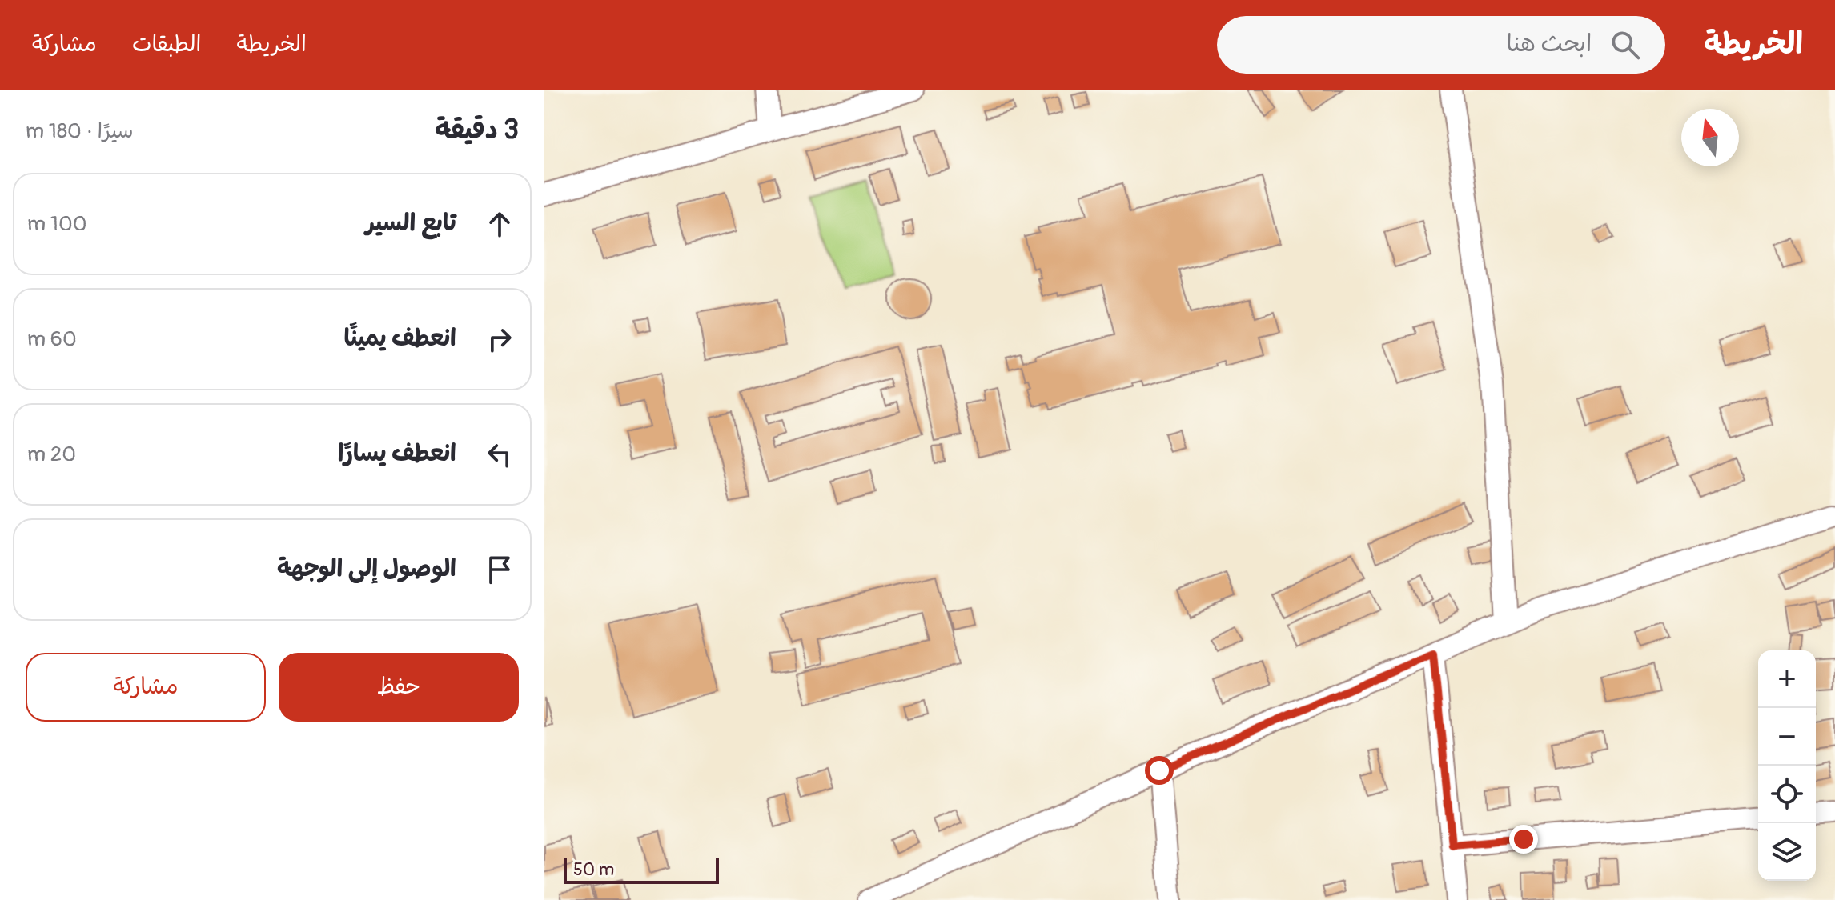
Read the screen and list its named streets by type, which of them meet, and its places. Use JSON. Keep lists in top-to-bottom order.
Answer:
{
  "scale_bar": "50 m",
  "north": "top",
  "page": {
    "header": "الخريطة",
    "search": "ابحث هنا",
    "nav": ["الخريطة", "الطبقات", "مشاركة"],
    "heading": ["3 دقيقة", "سيرًا · 180 m"],
    "list": [
      ["تابع السير", "100 m"],
      ["انعطف يمينًا", "60 m"],
      ["انعطف يسارًا", "20 m"],
      "الوصول إلى الوجهة"
    ],
    "buttons": ["حفظ", "مشاركة"],
    "map_buttons": ["+", "−"],
    "scale": "50 m"
  }
}
